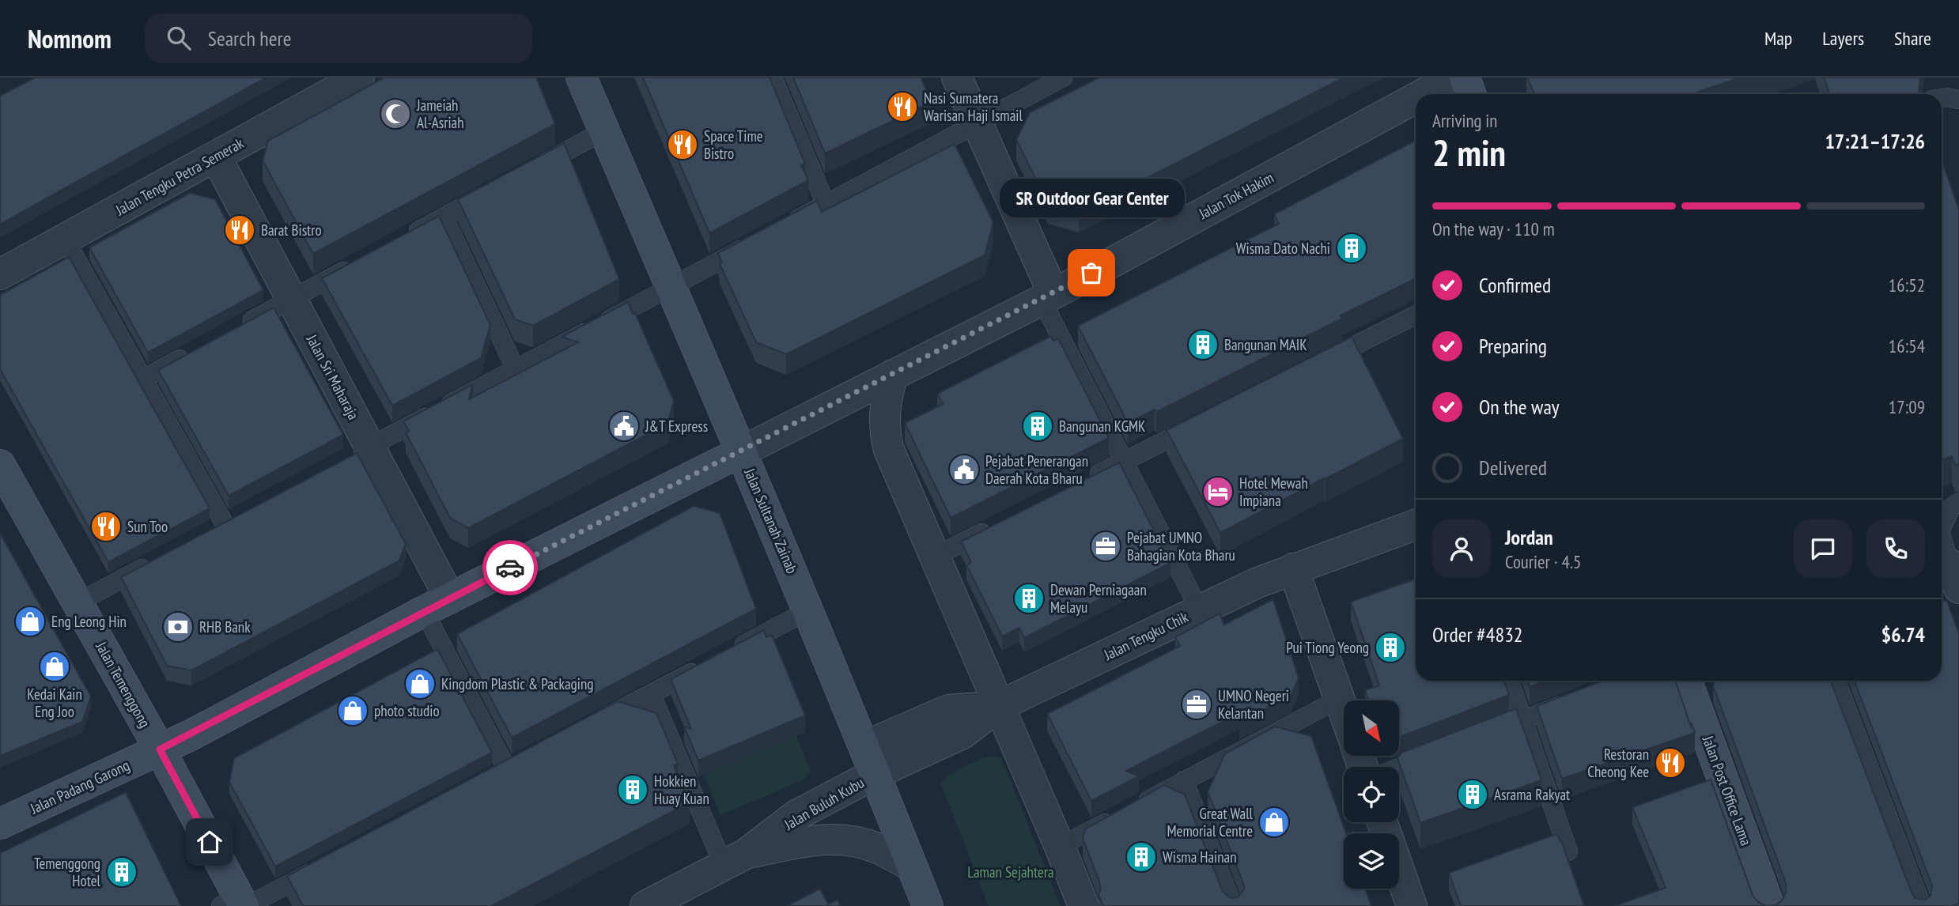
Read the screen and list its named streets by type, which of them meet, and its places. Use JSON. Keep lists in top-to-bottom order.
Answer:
{
  "streets": {
    "street": [
      "Jalan Tengku Petra Semerak",
      "Jalan Tok Hakim",
      "Jalan Sri Maharaja",
      "Jalan Sultanah Zainab",
      "Jalan Tengku Chik",
      "Jalan Temenggong",
      "Jalan Padang Garong",
      "Jalan Post Office Lama",
      "Jalan Buluh Kubu"
    ]
  },
  "crossings": [
    ["Jalan Tengku Petra Semerak", "Jalan Sri Maharaja"],
    ["Jalan Tok Hakim", "Jalan Sri Maharaja"],
    ["Jalan Tok Hakim", "Jalan Sultanah Zainab"],
    ["Jalan Tok Hakim", "Jalan Temenggong"],
    ["Jalan Tok Hakim", "Jalan Padang Garong"],
    ["Jalan Sultanah Zainab", "Jalan Tengku Chik"],
    ["Jalan Sultanah Zainab", "Jalan Buluh Kubu"],
    ["Jalan Tengku Chik", "Jalan Buluh Kubu"],
    ["Jalan Temenggong", "Jalan Padang Garong"]
  ],
  "parks": ["Laman Sejahtera"],
  "places": {
    "restaurant": [
      "Nasi Sumatera Warisan Haji Ismail",
      "Space Time Bistro",
      "Barat Bistro",
      "Sun Too",
      "Restoran Cheong Kee"
    ],
    "mosque": ["Jameiah Al-Asriah"],
    "building": [
      "Wisma Dato Nachi",
      "Bangunan MAIK",
      "Bangunan KGMK",
      "Dewan Perniagaan Melayu",
      "Pui Tiong Yeong",
      "Hokkien Huay Kuan",
      "Asrama Rakyat",
      "Wisma Hainan",
      "Temenggong Hotel"
    ],
    "other": ["SR Outdoor Gear Center"],
    "public building": ["J&T Express", "Pejabat Penerangan Daerah Kota Bharu"],
    "hotel": ["Hotel Mewah Impiana"],
    "office": ["Pejabat UMNO Bahagian Kota Bharu", "UMNO Negeri Kelantan"],
    "shop": [
      "Eng Leong Hin",
      "Kedai Kain Eng Joo",
      "Kingdom Plastic & Packaging",
      "photo studio",
      "Great Wall Memorial Centre"
    ],
    "bank": ["RHB Bank"]
  },
  "north": "bottom right",
  "page": {
    "header": "Nomnom",
    "search": "Search here",
    "nav": ["Map", "Layers", "Share"],
    "heading": ["2 min", "Arriving in", "17:21–17:26"],
    "panel": [
      "Jordan",
      "Courier · 4.5",
      "Order #4832",
      "$6.74"
    ],
    "bubble": "SR Outdoor Gear Center",
    "bar": "On the way · 110 m",
    "list": [
      ["Confirmed", "16:52"],
      ["Preparing", "16:54"],
      ["On the way", "17:09"],
      "Delivered"
    ]
  }
}
